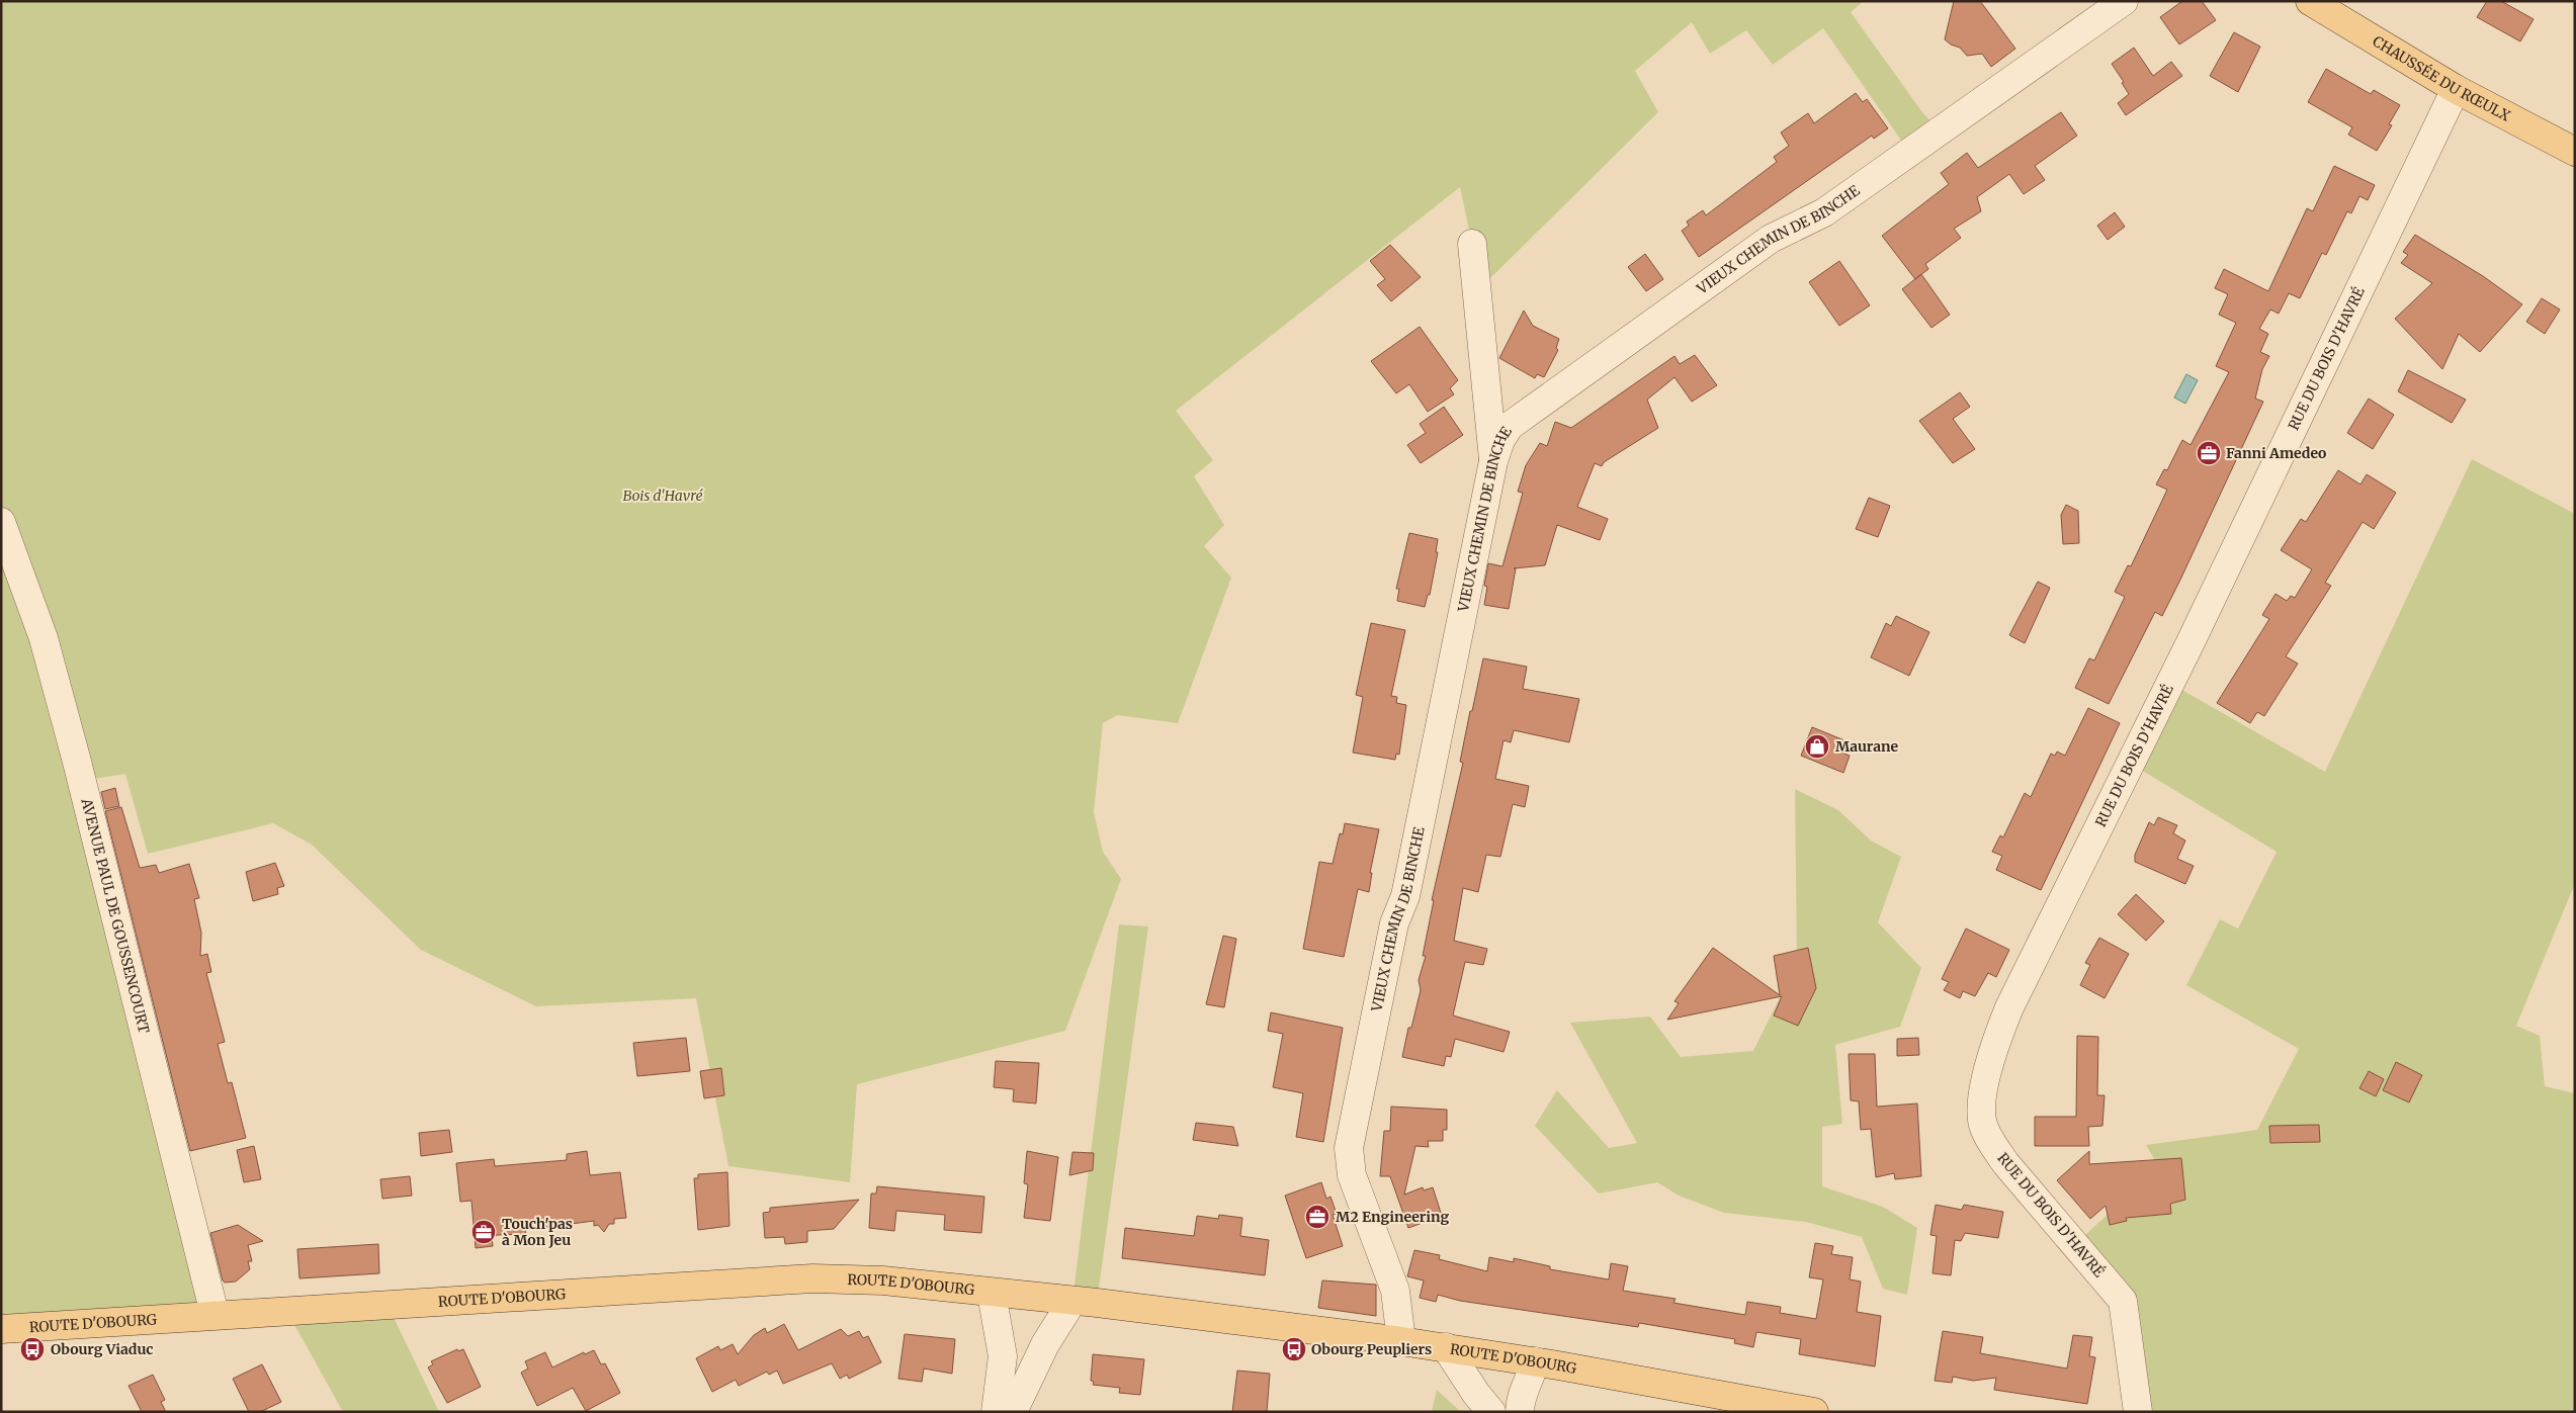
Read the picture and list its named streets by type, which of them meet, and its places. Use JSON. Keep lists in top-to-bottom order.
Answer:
{
  "streets": {
    "main road": ["CHAUSSÉE DU RŒULX", "ROUTE D'OBOURG"],
    "street": ["VIEUX CHEMIN DE BINCHE", "RUE DU BOIS D'HAVRÉ", "AVENUE PAUL DE GOUSSENCOURT"]
  },
  "crossings": [
    ["CHAUSSÉE DU RŒULX", "RUE DU BOIS D'HAVRÉ"],
    ["VIEUX CHEMIN DE BINCHE", "ROUTE D'OBOURG"],
    ["AVENUE PAUL DE GOUSSENCOURT", "ROUTE D'OBOURG"]
  ],
  "parks": ["Bois d'Havré"],
  "places": {
    "office": ["Fanni Amedeo", "M2 Engineering", "Touch'pas à Mon Jeu"],
    "shop": ["Maurane"],
    "bus stop": ["Obourg Viaduc", "Obourg Peupliers"]
  }
}
